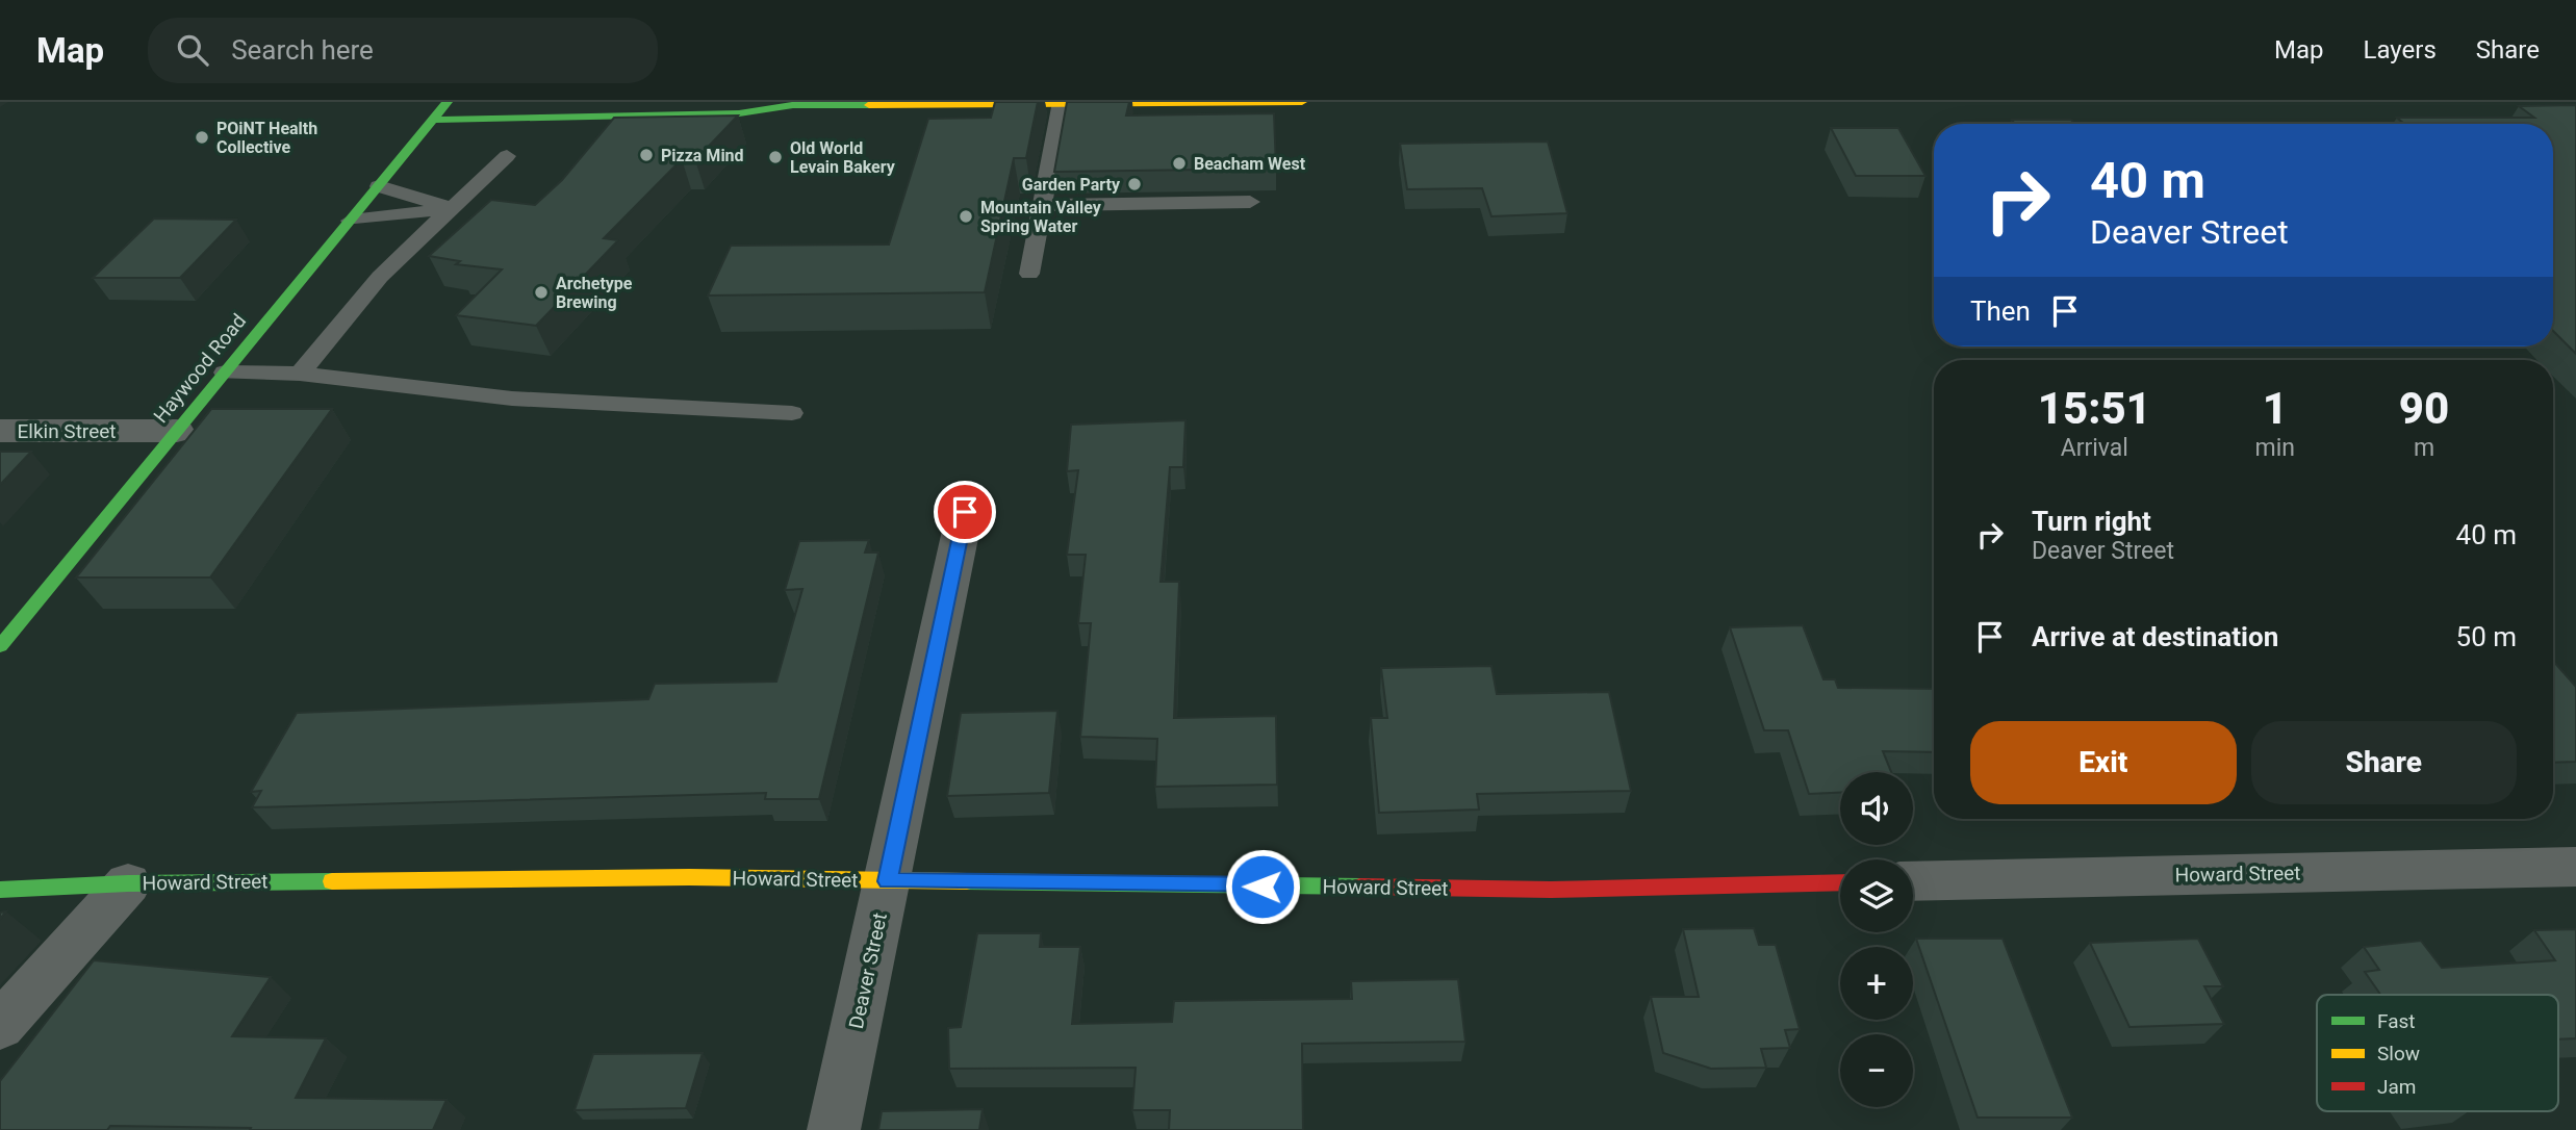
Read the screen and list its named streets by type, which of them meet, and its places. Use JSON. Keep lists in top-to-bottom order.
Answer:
{
  "streets": {
    "main road": ["Haywood Road", "Howard Street"],
    "street": ["Elkin Street", "Deaver Street"]
  },
  "crossings": [
    ["Haywood Road", "Elkin Street"],
    ["Howard Street", "Deaver Street"]
  ],
  "places": [
    "POiNT Health Collective",
    "Pizza Mind",
    "Old World Levain Bakery",
    "Beacham West",
    "Garden Party",
    "Mountain Valley Spring Water",
    "Archetype Brewing"
  ],
  "legend": ["Fast", "Slow", "Jam"],
  "page": {
    "header": "Map",
    "search": "Search here",
    "nav": ["Map", "Layers", "Share"],
    "turn": ["40 m", "Deaver Street"],
    "then": "Then",
    "eta": [
      "15:51",
      "Arrival",
      "1",
      "min",
      "90",
      "m"
    ],
    "list": [
      {
        "name": "Turn right",
        "note": "Deaver Street",
        "value": "40 m"
      },
      {
        "name": "Arrive at destination",
        "value": "50 m"
      }
    ],
    "buttons": ["Exit", "Share"],
    "map_buttons": ["+", "−"]
  }
}
